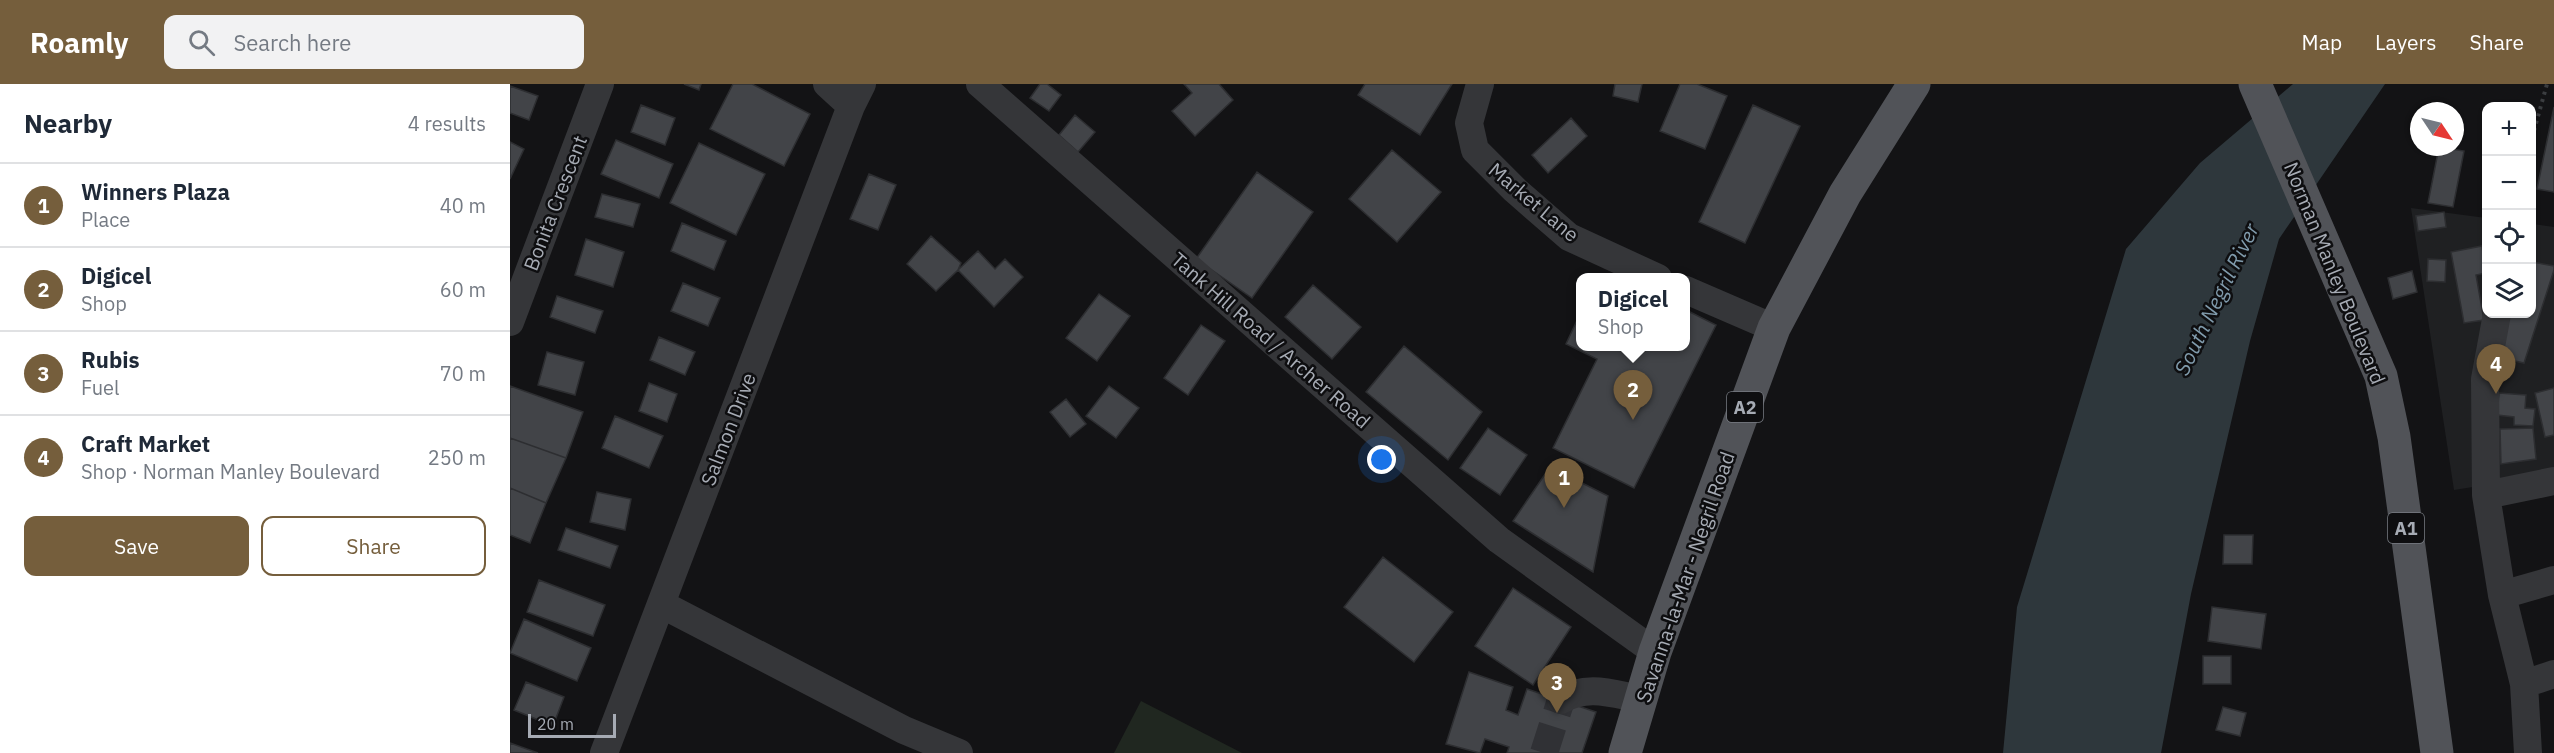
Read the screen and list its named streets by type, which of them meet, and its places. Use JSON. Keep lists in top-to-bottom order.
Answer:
{
  "streets": {
    "main road": [
      "Norman Manley Boulevard",
      "A2",
      "A1",
      "Savanna-la-Mar - Negril Road"
    ],
    "street": [
      "Market Lane",
      "Bonita Crescent",
      "Tank Hill Road / Archer Road",
      "Salmon Drive"
    ]
  },
  "crossings": [
    ["Tank Hill Road / Archer Road", "Savanna-la-Mar - Negril Road"]
  ],
  "water": ["South Negril River"],
  "scale_bar": "20 m",
  "north": "bottom right",
  "page": {
    "header": "Roamly",
    "search": "Search here",
    "nav": ["Map", "Layers", "Share"],
    "heading": ["Nearby", "4 results"],
    "map_buttons": ["+", "−"],
    "list": [
      {
        "mark": "1",
        "name": "Winners Plaza",
        "note": "Place",
        "value": "40 m"
      },
      {
        "mark": "2",
        "name": "Digicel",
        "note": "Shop",
        "value": "60 m"
      },
      {
        "mark": "3",
        "name": "Rubis",
        "note": "Fuel",
        "value": "70 m"
      },
      {
        "mark": "4",
        "name": "Craft Market",
        "note": "Shop · Norman Manley Boulevard",
        "value": "250 m"
      }
    ],
    "popup": ["Digicel", "Shop"],
    "pins": [
      "4",
      "2",
      "1",
      "3"
    ],
    "buttons": ["Save", "Share"],
    "scale": "20 m"
  }
}
